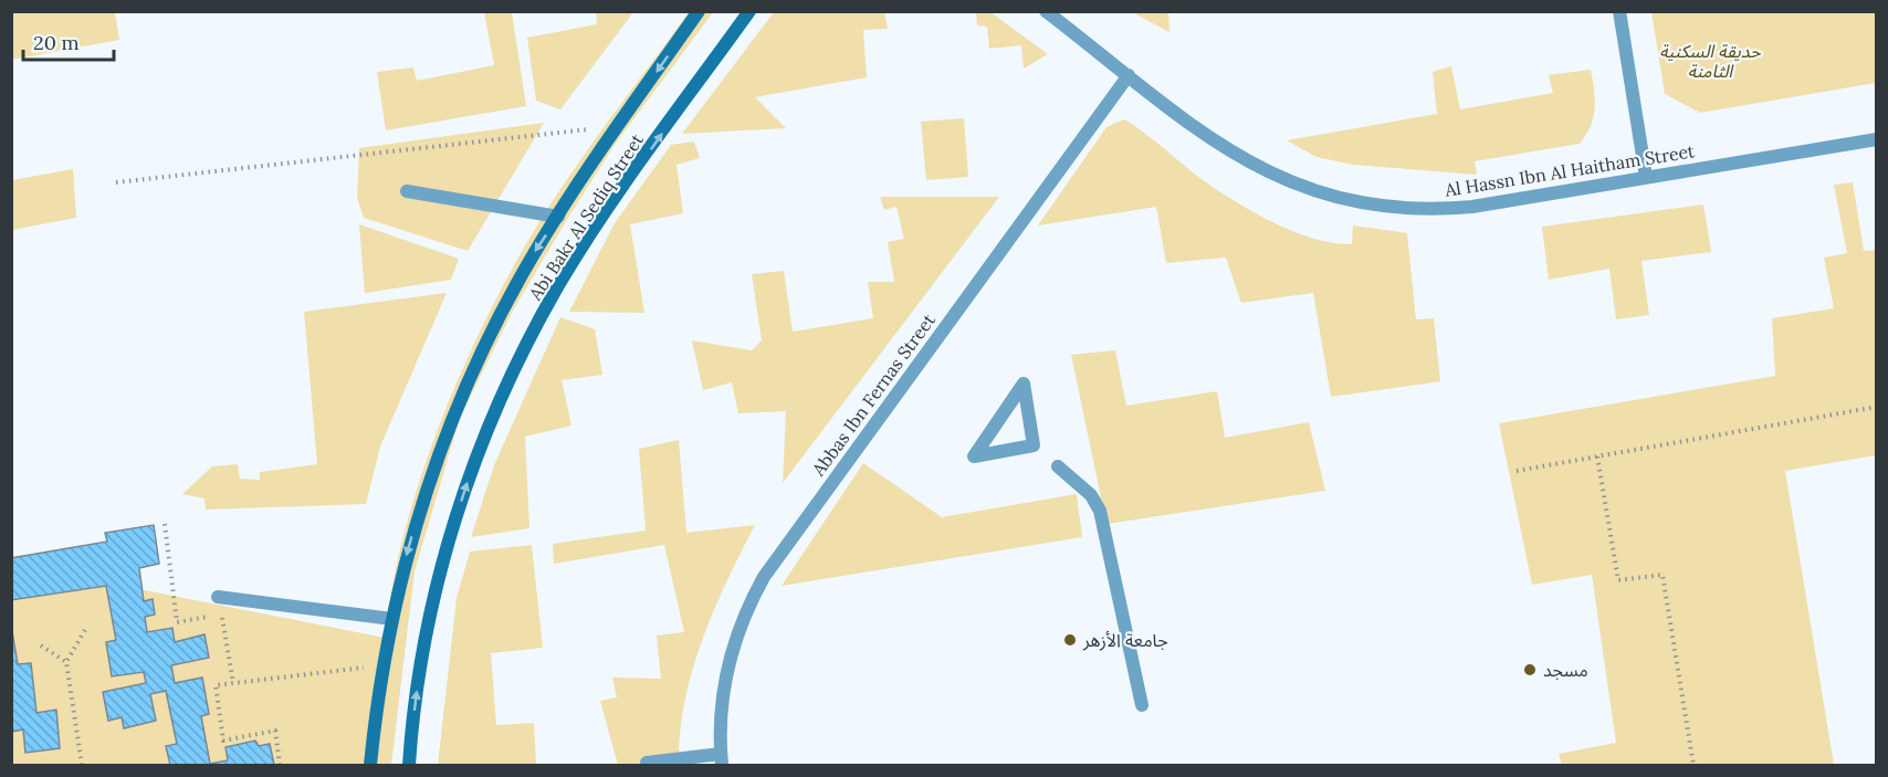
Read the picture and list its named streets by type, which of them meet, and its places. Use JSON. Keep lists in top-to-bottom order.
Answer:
{
  "streets": {
    "main road": ["Abi Bakr Al Sediq Street"],
    "street": ["Al Hassn Ibn Al Haitham Street", "Abbas Ibn Fernas Street"]
  },
  "crossings": [
    ["Al Hassn Ibn Al Haitham Street", "Abbas Ibn Fernas Street"]
  ],
  "parks": ["حديقة السكنية الثامنة"],
  "places": ["جامعة الأزهر", "مسجد"],
  "scale_bar": "20 m"
}
